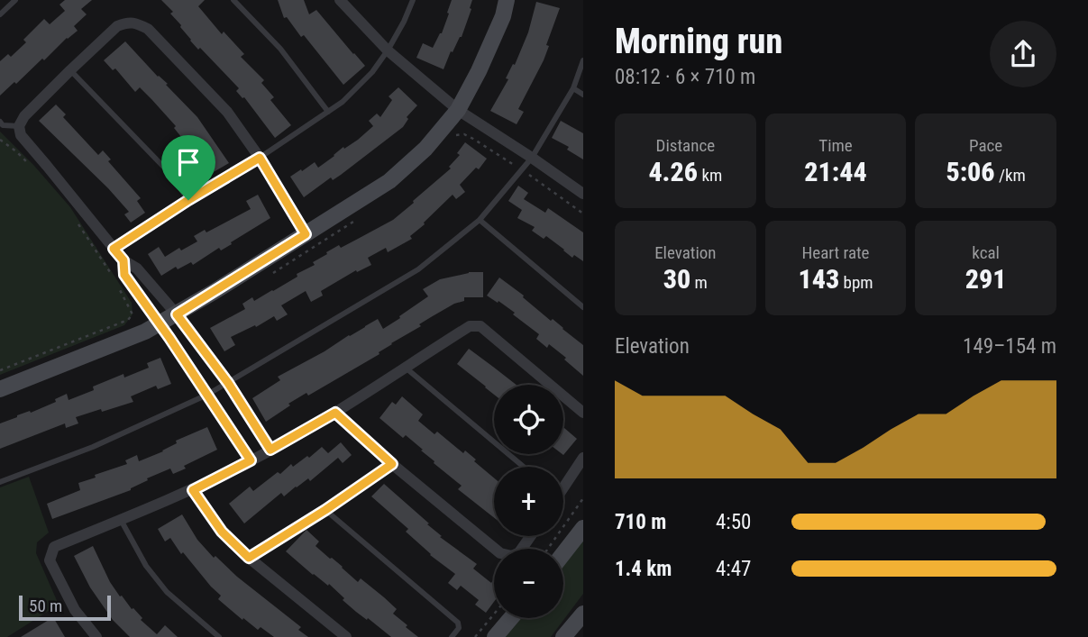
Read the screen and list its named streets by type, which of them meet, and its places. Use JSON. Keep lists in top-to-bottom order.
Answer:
{
  "scale_bar": "50 m",
  "page": {
    "heading": ["Morning run", "08:12 · 6 × 710 m"],
    "stats": [
      ["Distance", "4.26 km"],
      ["Time", "21:44"],
      ["Pace", "5:06 /km"],
      ["Elevation", "30 m"],
      ["Heart rate", "143 bpm"],
      ["kcal", "291"]
    ],
    "chart": ["Elevation", "149–154 m"],
    "map_buttons": ["+", "−"],
    "list": [
      {
        "name": "710 m",
        "note": "4:50"
      },
      {
        "name": "1.4 km",
        "note": "4:47"
      }
    ],
    "scale": "50 m"
  }
}
